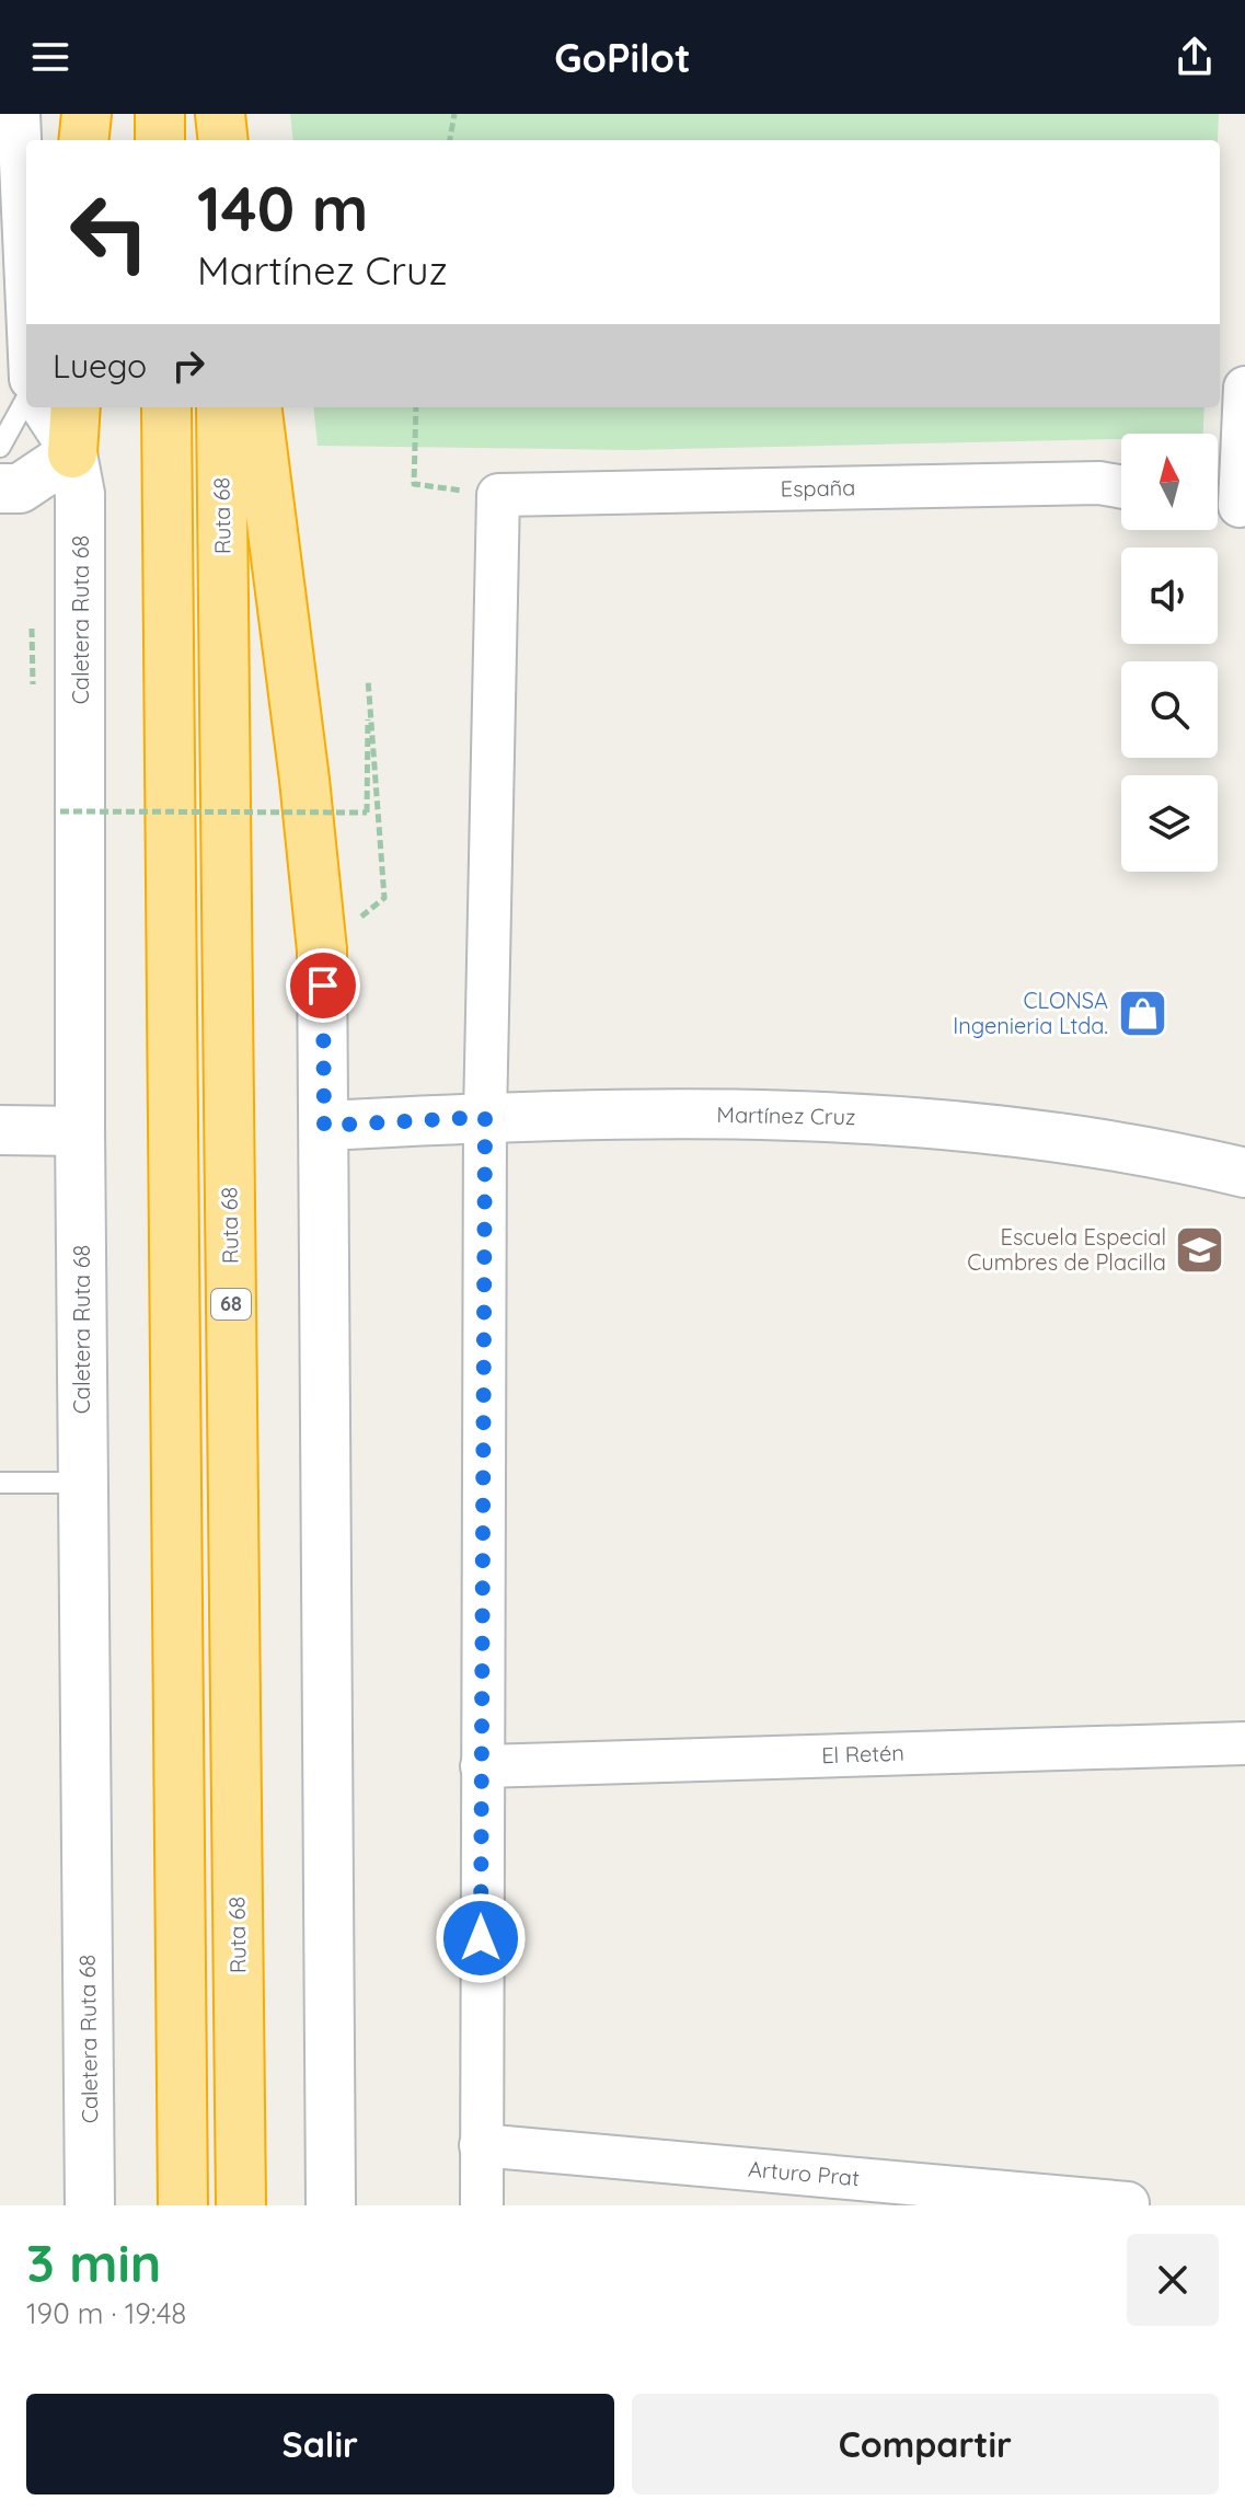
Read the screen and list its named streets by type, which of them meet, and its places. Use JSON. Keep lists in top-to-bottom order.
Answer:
{
  "streets": {
    "highway": ["Ruta 68", "68"],
    "main road": ["Caletera Ruta 68", "Martínez Cruz"],
    "street": ["España", "El Retén", "Arturo Prat"]
  },
  "crossings": [
    ["España", "Martínez Cruz"]
  ],
  "places": {
    "shop": ["CLONSA Ingenieria Ltda."],
    "school or university": ["Escuela Especial Cumbres de Placilla"]
  },
  "north": "top",
  "page": {
    "header": "GoPilot",
    "turn": ["140 m", "Martínez Cruz"],
    "then": "Luego",
    "heading": ["3 min", "190 m · 19:48"],
    "buttons": ["Salir", "Compartir"]
  }
}
